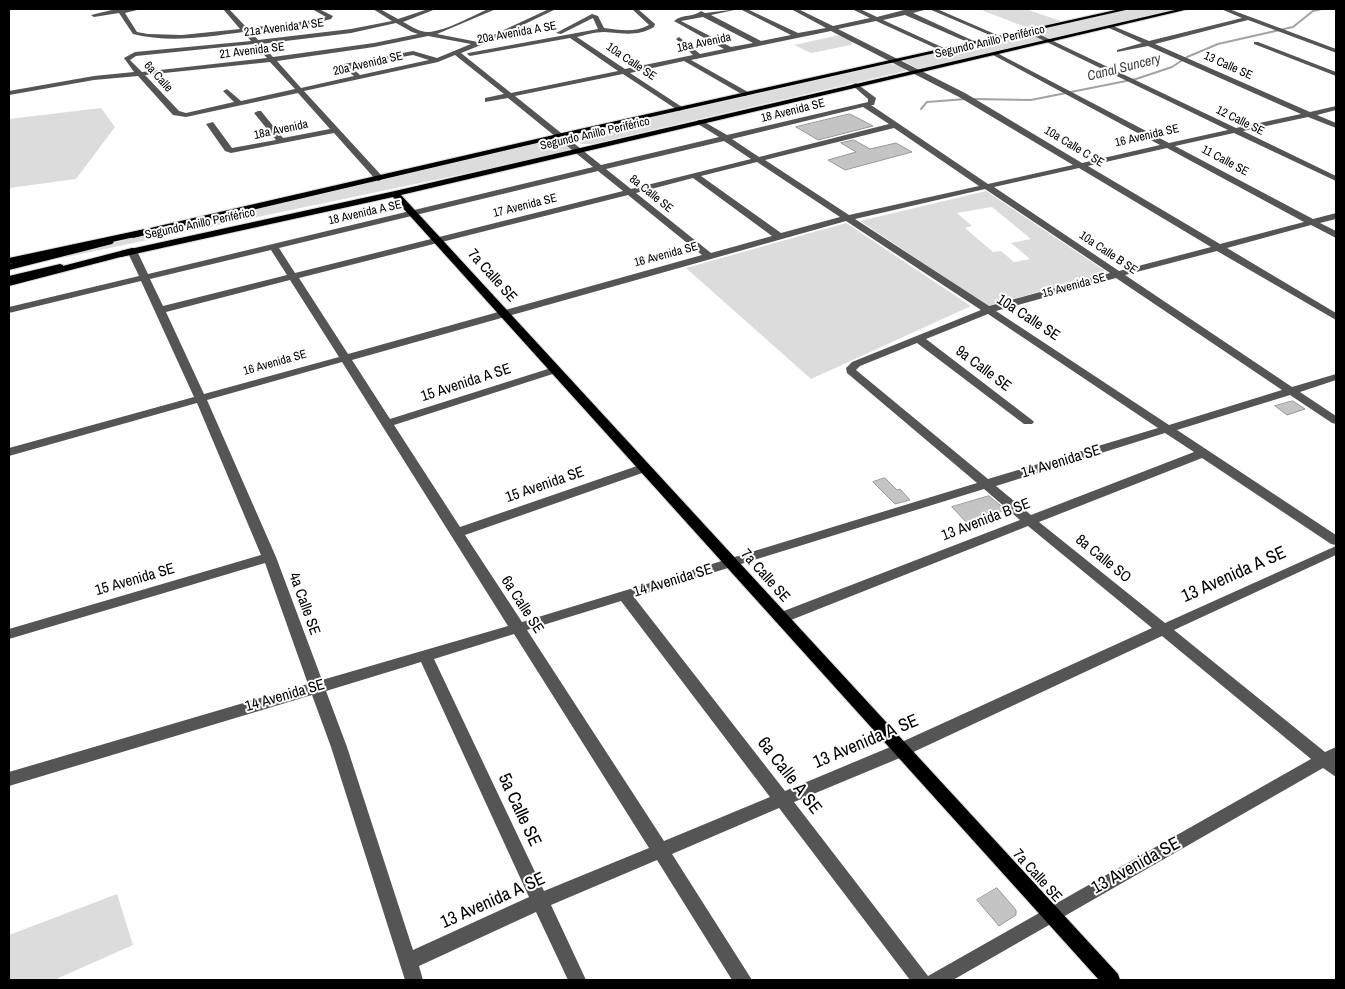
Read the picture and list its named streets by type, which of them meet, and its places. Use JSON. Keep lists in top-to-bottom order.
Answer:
{
  "streets": {
    "main road": ["Segundo Anillo Periférico", "7a Calle SE"],
    "street": [
      "21a Avenida A SE",
      "20a Avenida A SE",
      "18a Avenida",
      "21 Avenida SE",
      "10a Calle SE",
      "20a Avenida SE",
      "13 Calle SE",
      "6a Calle",
      "18 Avenida SE",
      "12 Calle SE",
      "16 Avenida SE",
      "10a Calle C SE",
      "11 Calle SE",
      "8a Calle SE",
      "17 Avenida SE",
      "18 Avenida A SE",
      "10a Calle B SE",
      "15 Avenida SE",
      "9a Calle SE",
      "15 Avenida A SE",
      "14 Avenida SE",
      "13 Avenida B SE",
      "8a Calle SO",
      "13 Avenida A SE",
      "4a Calle SE",
      "6a Calle SE",
      "6a Calle A SE",
      "5a Calle SE",
      "13 Avenida SE"
    ]
  },
  "crossings": [
    ["21a Avenida A SE", "6a Calle"],
    ["20a Avenida A SE", "10a Calle SE"],
    ["20a Avenida A SE", "20a Avenida SE"],
    ["Segundo Anillo Periférico", "10a Calle SE"],
    ["Segundo Anillo Periférico", "13 Calle SE"],
    ["Segundo Anillo Periférico", "12 Calle SE"],
    ["Segundo Anillo Periférico", "10a Calle C SE"],
    ["Segundo Anillo Periférico", "11 Calle SE"],
    ["Segundo Anillo Periférico", "8a Calle SE"],
    ["Segundo Anillo Periférico", "7a Calle SE"],
    ["Segundo Anillo Periférico", "4a Calle SE"],
    ["18a Avenida", "10a Calle SE"],
    ["18a Avenida", "10a Calle C SE"],
    ["21 Avenida SE", "6a Calle"],
    ["10a Calle SE", "18 Avenida SE"],
    ["10a Calle SE", "16 Avenida SE"],
    ["10a Calle SE", "17 Avenida SE"],
    ["10a Calle SE", "18 Avenida A SE"],
    ["10a Calle SE", "15 Avenida SE"],
    ["10a Calle SE", "14 Avenida SE"],
    ["10a Calle SE", "13 Avenida B SE"],
    ["20a Avenida SE", "6a Calle"],
    ["13 Calle SE", "16 Avenida SE"],
    ["18 Avenida SE", "18 Avenida A SE"],
    ["18 Avenida SE", "10a Calle B SE"],
    ["12 Calle SE", "16 Avenida SE"],
    ["16 Avenida SE", "10a Calle C SE"],
    ["16 Avenida SE", "11 Calle SE"],
    ["16 Avenida SE", "8a Calle SE"],
    ["16 Avenida SE", "10a Calle B SE"],
    ["16 Avenida SE", "7a Calle SE"],
    ["16 Avenida SE", "4a Calle SE"],
    ["16 Avenida SE", "6a Calle SE"],
    ["10a Calle C SE", "15 Avenida SE"],
    ["11 Calle SE", "15 Avenida SE"],
    ["8a Calle SE", "17 Avenida SE"],
    ["8a Calle SE", "18 Avenida A SE"],
    ["17 Avenida SE", "10a Calle B SE"],
    ["17 Avenida SE", "7a Calle SE"],
    ["17 Avenida SE", "4a Calle SE"],
    ["17 Avenida SE", "6a Calle SE"],
    ["18 Avenida A SE", "7a Calle SE"],
    ["18 Avenida A SE", "4a Calle SE"],
    ["18 Avenida A SE", "6a Calle SE"],
    ["10a Calle B SE", "15 Avenida SE"],
    ["10a Calle B SE", "14 Avenida SE"],
    ["7a Calle SE", "15 Avenida SE"],
    ["7a Calle SE", "15 Avenida A SE"],
    ["7a Calle SE", "14 Avenida SE"],
    ["7a Calle SE", "13 Avenida B SE"],
    ["7a Calle SE", "13 Avenida A SE"],
    ["7a Calle SE", "13 Avenida SE"],
    ["15 Avenida SE", "9a Calle SE"],
    ["15 Avenida SE", "8a Calle SO"],
    ["15 Avenida SE", "4a Calle SE"],
    ["15 Avenida SE", "6a Calle SE"],
    ["15 Avenida A SE", "6a Calle SE"],
    ["14 Avenida SE", "8a Calle SO"],
    ["14 Avenida SE", "4a Calle SE"],
    ["14 Avenida SE", "6a Calle SE"],
    ["14 Avenida SE", "6a Calle A SE"],
    ["14 Avenida SE", "5a Calle SE"],
    ["13 Avenida B SE", "8a Calle SO"],
    ["8a Calle SO", "13 Avenida A SE"],
    ["8a Calle SO", "13 Avenida SE"],
    ["13 Avenida A SE", "4a Calle SE"],
    ["13 Avenida A SE", "6a Calle SE"],
    ["13 Avenida A SE", "6a Calle A SE"],
    ["13 Avenida A SE", "5a Calle SE"]
  ],
  "water": ["Canal Suncery"]
}
